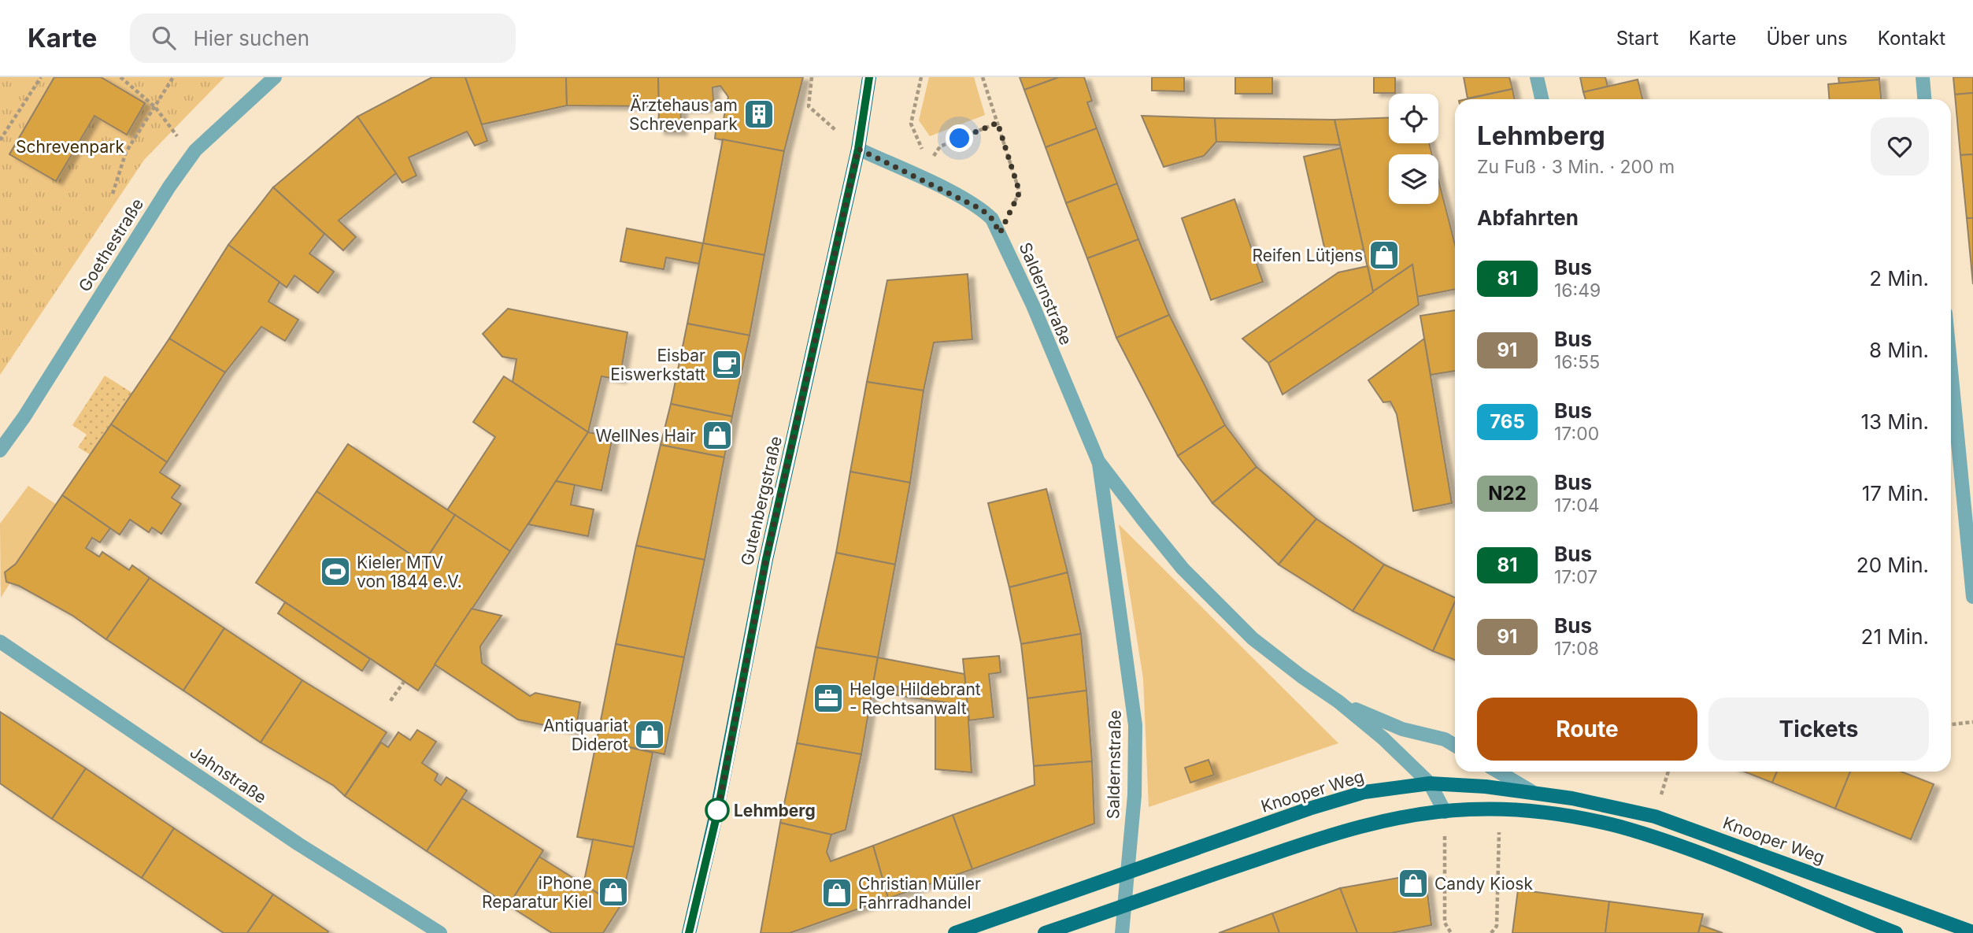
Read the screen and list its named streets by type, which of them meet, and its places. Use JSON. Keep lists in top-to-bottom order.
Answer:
{
  "streets": {
    "main road": ["Gutenbergstraße", "Knooper Weg"],
    "street": ["Goethestraße", "Saldernstraße", "Jahnstraße"]
  },
  "crossings": [
    ["Saldernstraße", "Gutenbergstraße"],
    ["Saldernstraße", "Knooper Weg"]
  ],
  "parks": ["Schrevenpark"],
  "places": {
    "building": ["Ärztehaus am Schrevenpark"],
    "shop": [
      "Reifen Lütjens",
      "WellNes Hair",
      "Antiquariat Diderot",
      "Candy Kiosk",
      "iPhone Reparatur Kiel",
      "Christian Müller Fahrradhandel"
    ],
    "cafe": ["Eisbar Eiswerkstatt"],
    "sports": ["Kieler MTV von 1844 e.V."],
    "office": ["Helge Hildebrant - Rechtsanwalt"],
    "other": ["Lehmberg"]
  },
  "lines": ["bus line 81"],
  "page": {
    "header": "Karte",
    "search": "Hier suchen",
    "nav": [
      "Start",
      "Karte",
      "Über uns",
      "Kontakt"
    ],
    "heading": [
      ["Lehmberg", "Zu Fuß · 3 Min. · 200 m"],
      "Abfahrten"
    ],
    "list": [
      {
        "mark": "81",
        "name": "Bus",
        "note": "16:49",
        "value": "2 Min."
      },
      {
        "mark": "91",
        "name": "Bus",
        "note": "16:55",
        "value": "8 Min."
      },
      {
        "mark": "765",
        "name": "Bus",
        "note": "17:00",
        "value": "13 Min."
      },
      {
        "mark": "N22",
        "name": "Bus",
        "note": "17:04",
        "value": "17 Min."
      },
      {
        "mark": "81",
        "name": "Bus",
        "note": "17:07",
        "value": "20 Min."
      },
      {
        "mark": "91",
        "name": "Bus",
        "note": "17:08",
        "value": "21 Min."
      }
    ],
    "buttons": ["Route", "Tickets"]
  }
}
